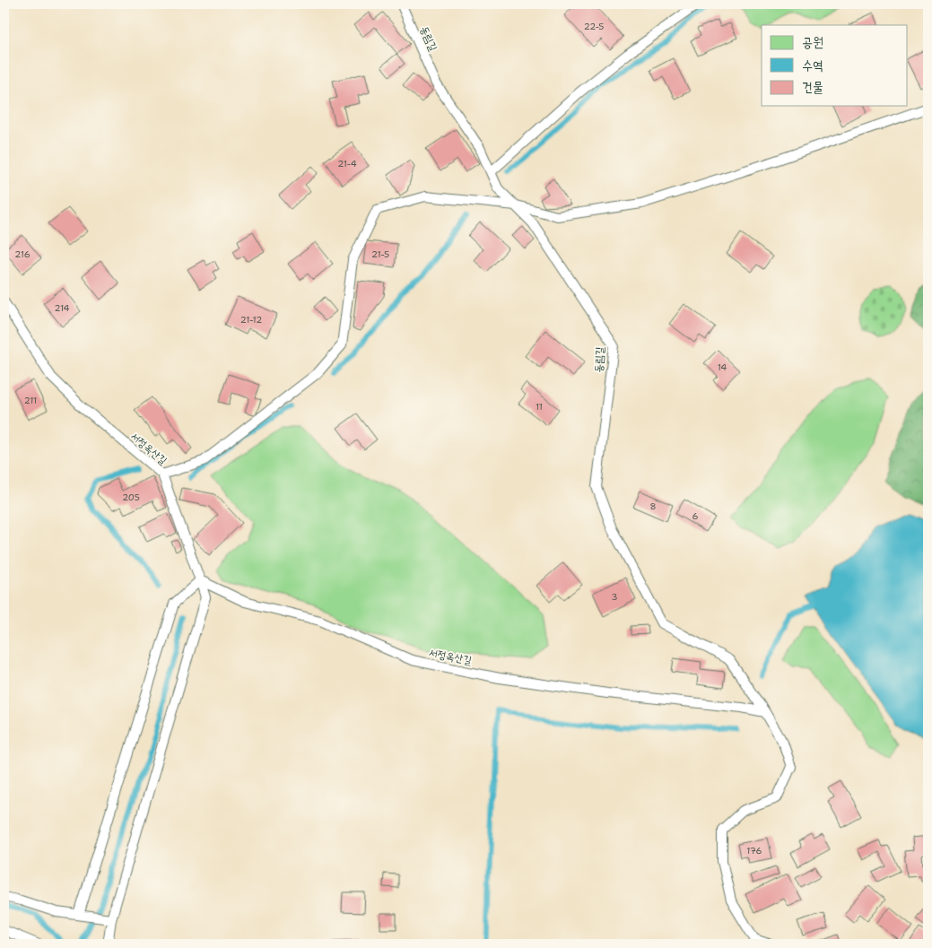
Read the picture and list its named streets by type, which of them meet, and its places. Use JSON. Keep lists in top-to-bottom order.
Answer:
{
  "streets": {
    "lane": ["동림길", "서정옥산길"]
  },
  "crossings": [
    ["동림길", "서정옥산길"]
  ],
  "house_numbers": [
    "22-5",
    "21-4",
    "216",
    "21-5",
    "214",
    "21-12",
    "14",
    "211",
    "11",
    "205",
    "8",
    "6",
    "3",
    "176"
  ],
  "legend": ["공원", "수역", "건물"]
}
